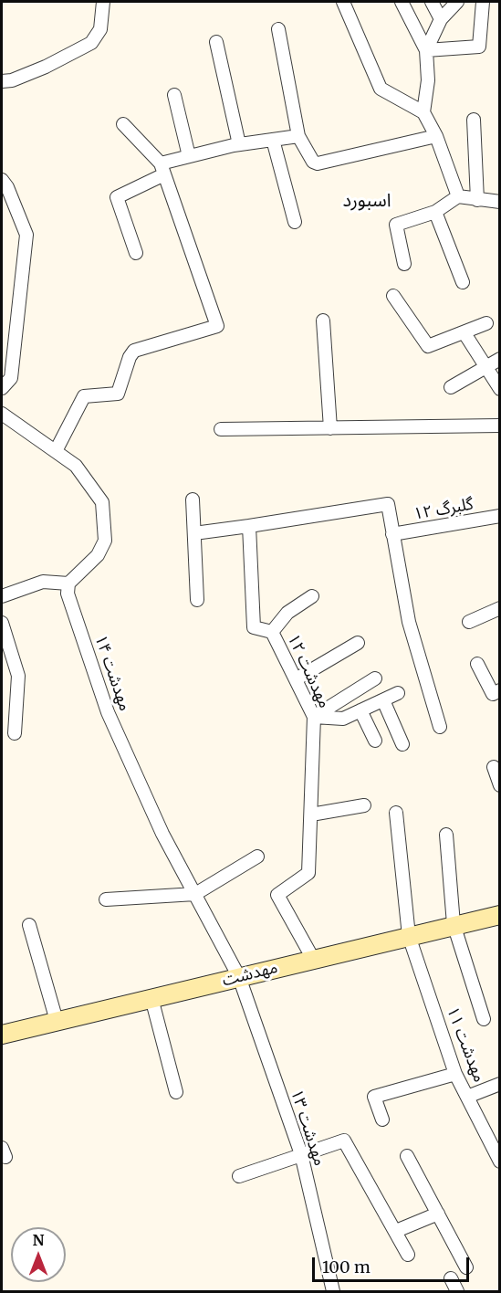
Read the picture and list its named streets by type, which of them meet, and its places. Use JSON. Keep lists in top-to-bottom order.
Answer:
{
  "streets": {
    "street": [
      "گلبرگ ١٢",
      "مهدشت ۱۲",
      "مهدشت ۱۴",
      "مهدشت",
      "مهدشت ۱۱",
      "مهدشت ۱۳"
    ]
  },
  "crossings": [
    ["مهدشت ۱۲", "مهدشت"],
    ["مهدشت ۱۴", "مهدشت"],
    ["مهدشت ۱۴", "مهدشت ۱۳"],
    ["مهدشت", "مهدشت ۱۱"],
    ["مهدشت", "مهدشت ۱۳"]
  ],
  "districts": ["اسبورد"],
  "scale_bar": "100 m",
  "north": "top"
}
